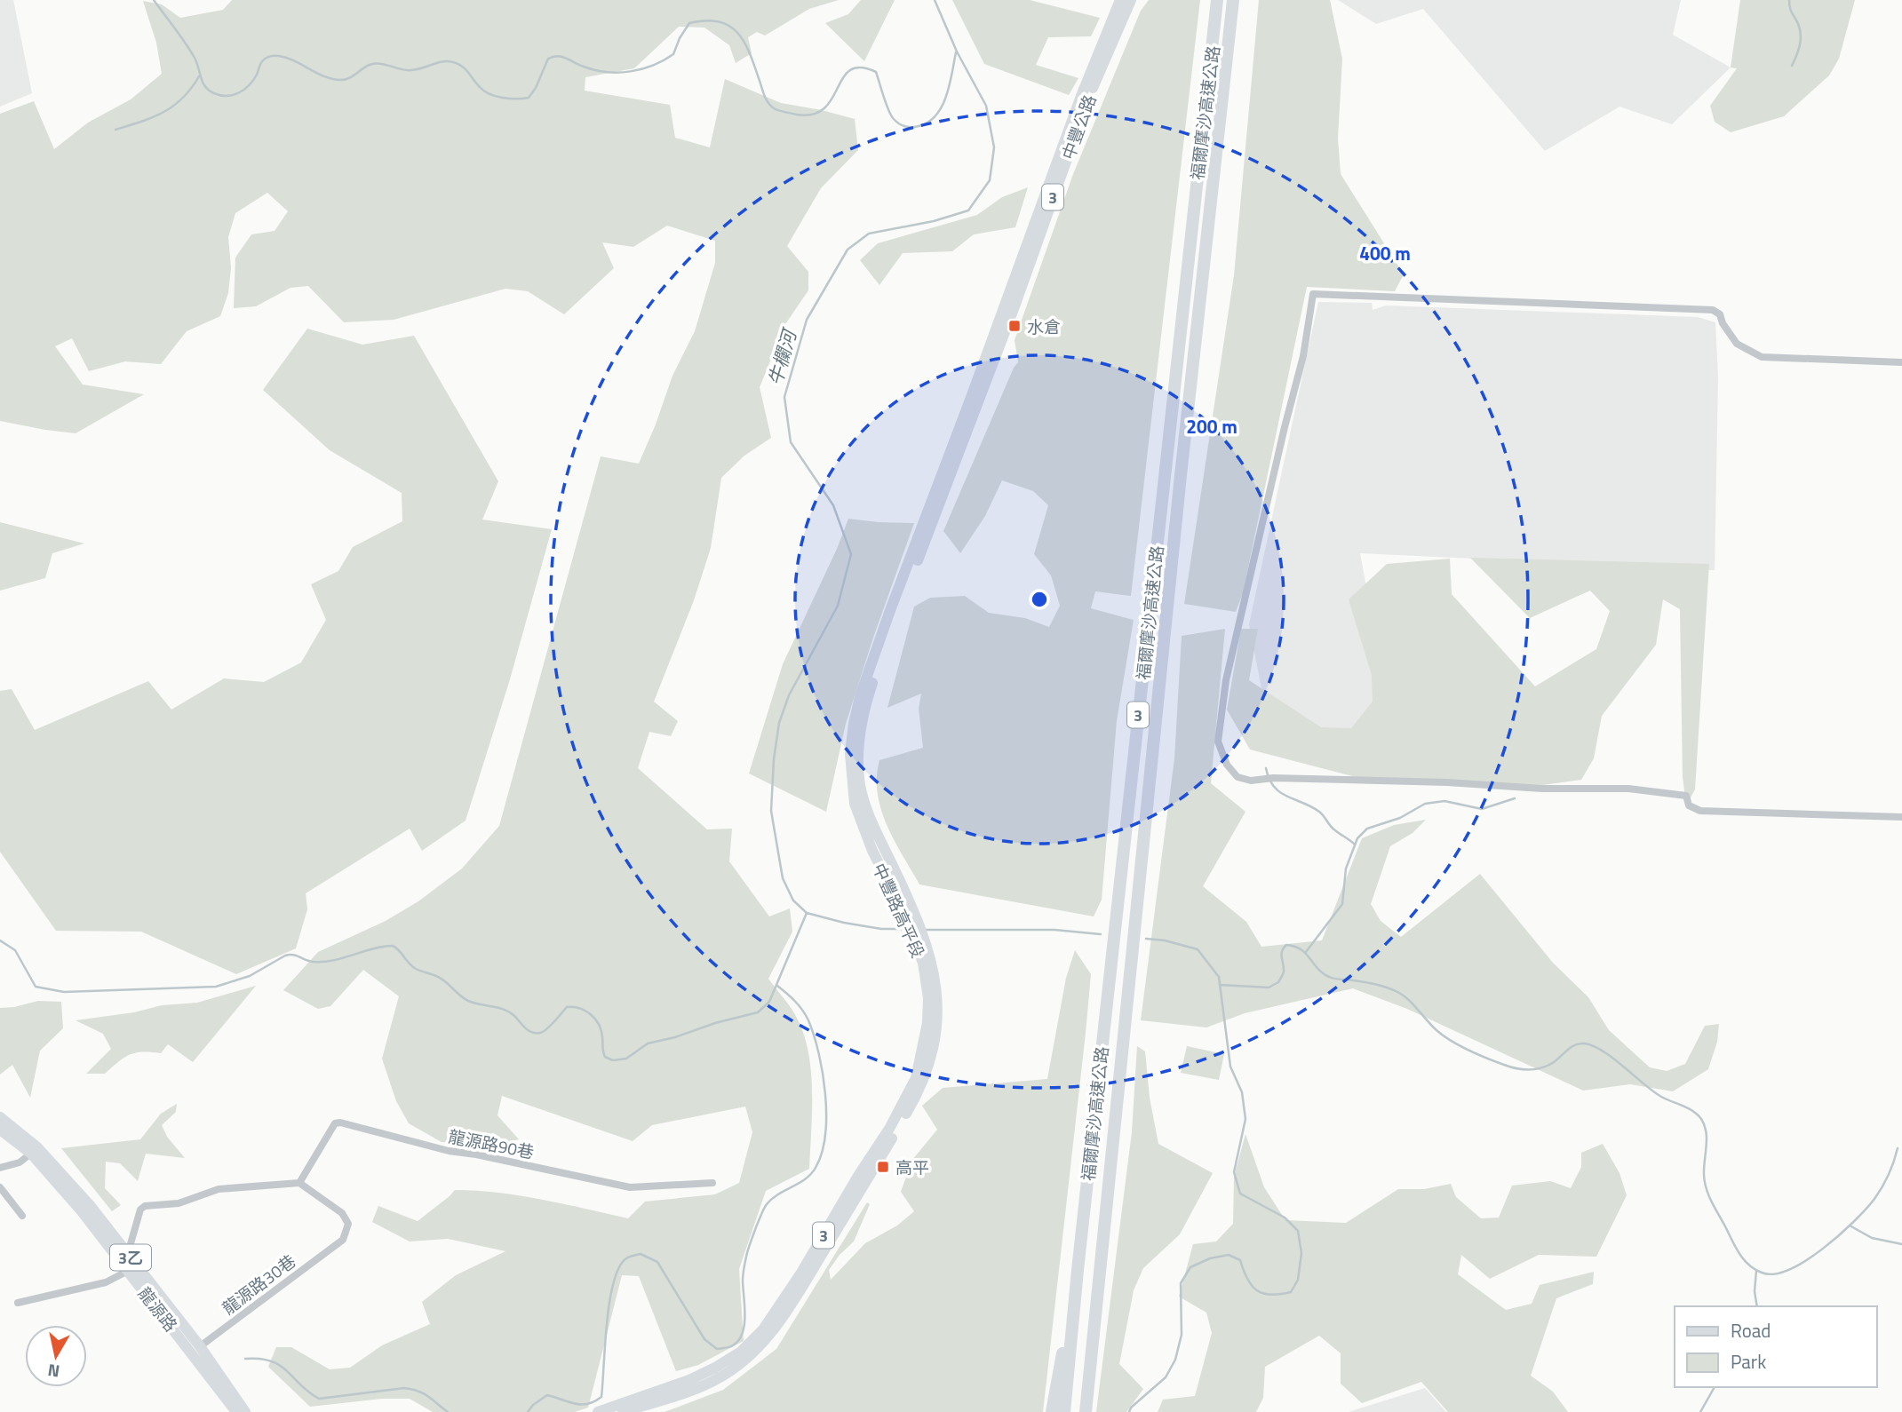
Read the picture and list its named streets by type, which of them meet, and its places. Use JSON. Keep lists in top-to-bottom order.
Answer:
{
  "streets": {
    "highway": ["福爾摩沙高速公路", "3"],
    "main road": [
      "中豐公路",
      "中豐路高平段",
      "3乙",
      "龍源路"
    ],
    "street": ["龍源路90巷", "龍源路30巷"]
  },
  "crossings": [
    ["中豐公路", "中豐路高平段"],
    ["龍源路90巷", "龍源路30巷"],
    ["3乙", "龍源路30巷"],
    ["3乙", "龍源路"]
  ],
  "water": ["牛欄河"],
  "places": {
    "transit": ["水倉", "高平"]
  },
  "legend": ["Road", "Park"],
  "north": "bottom",
  "rings": ["400 m", "200 m"]
}
